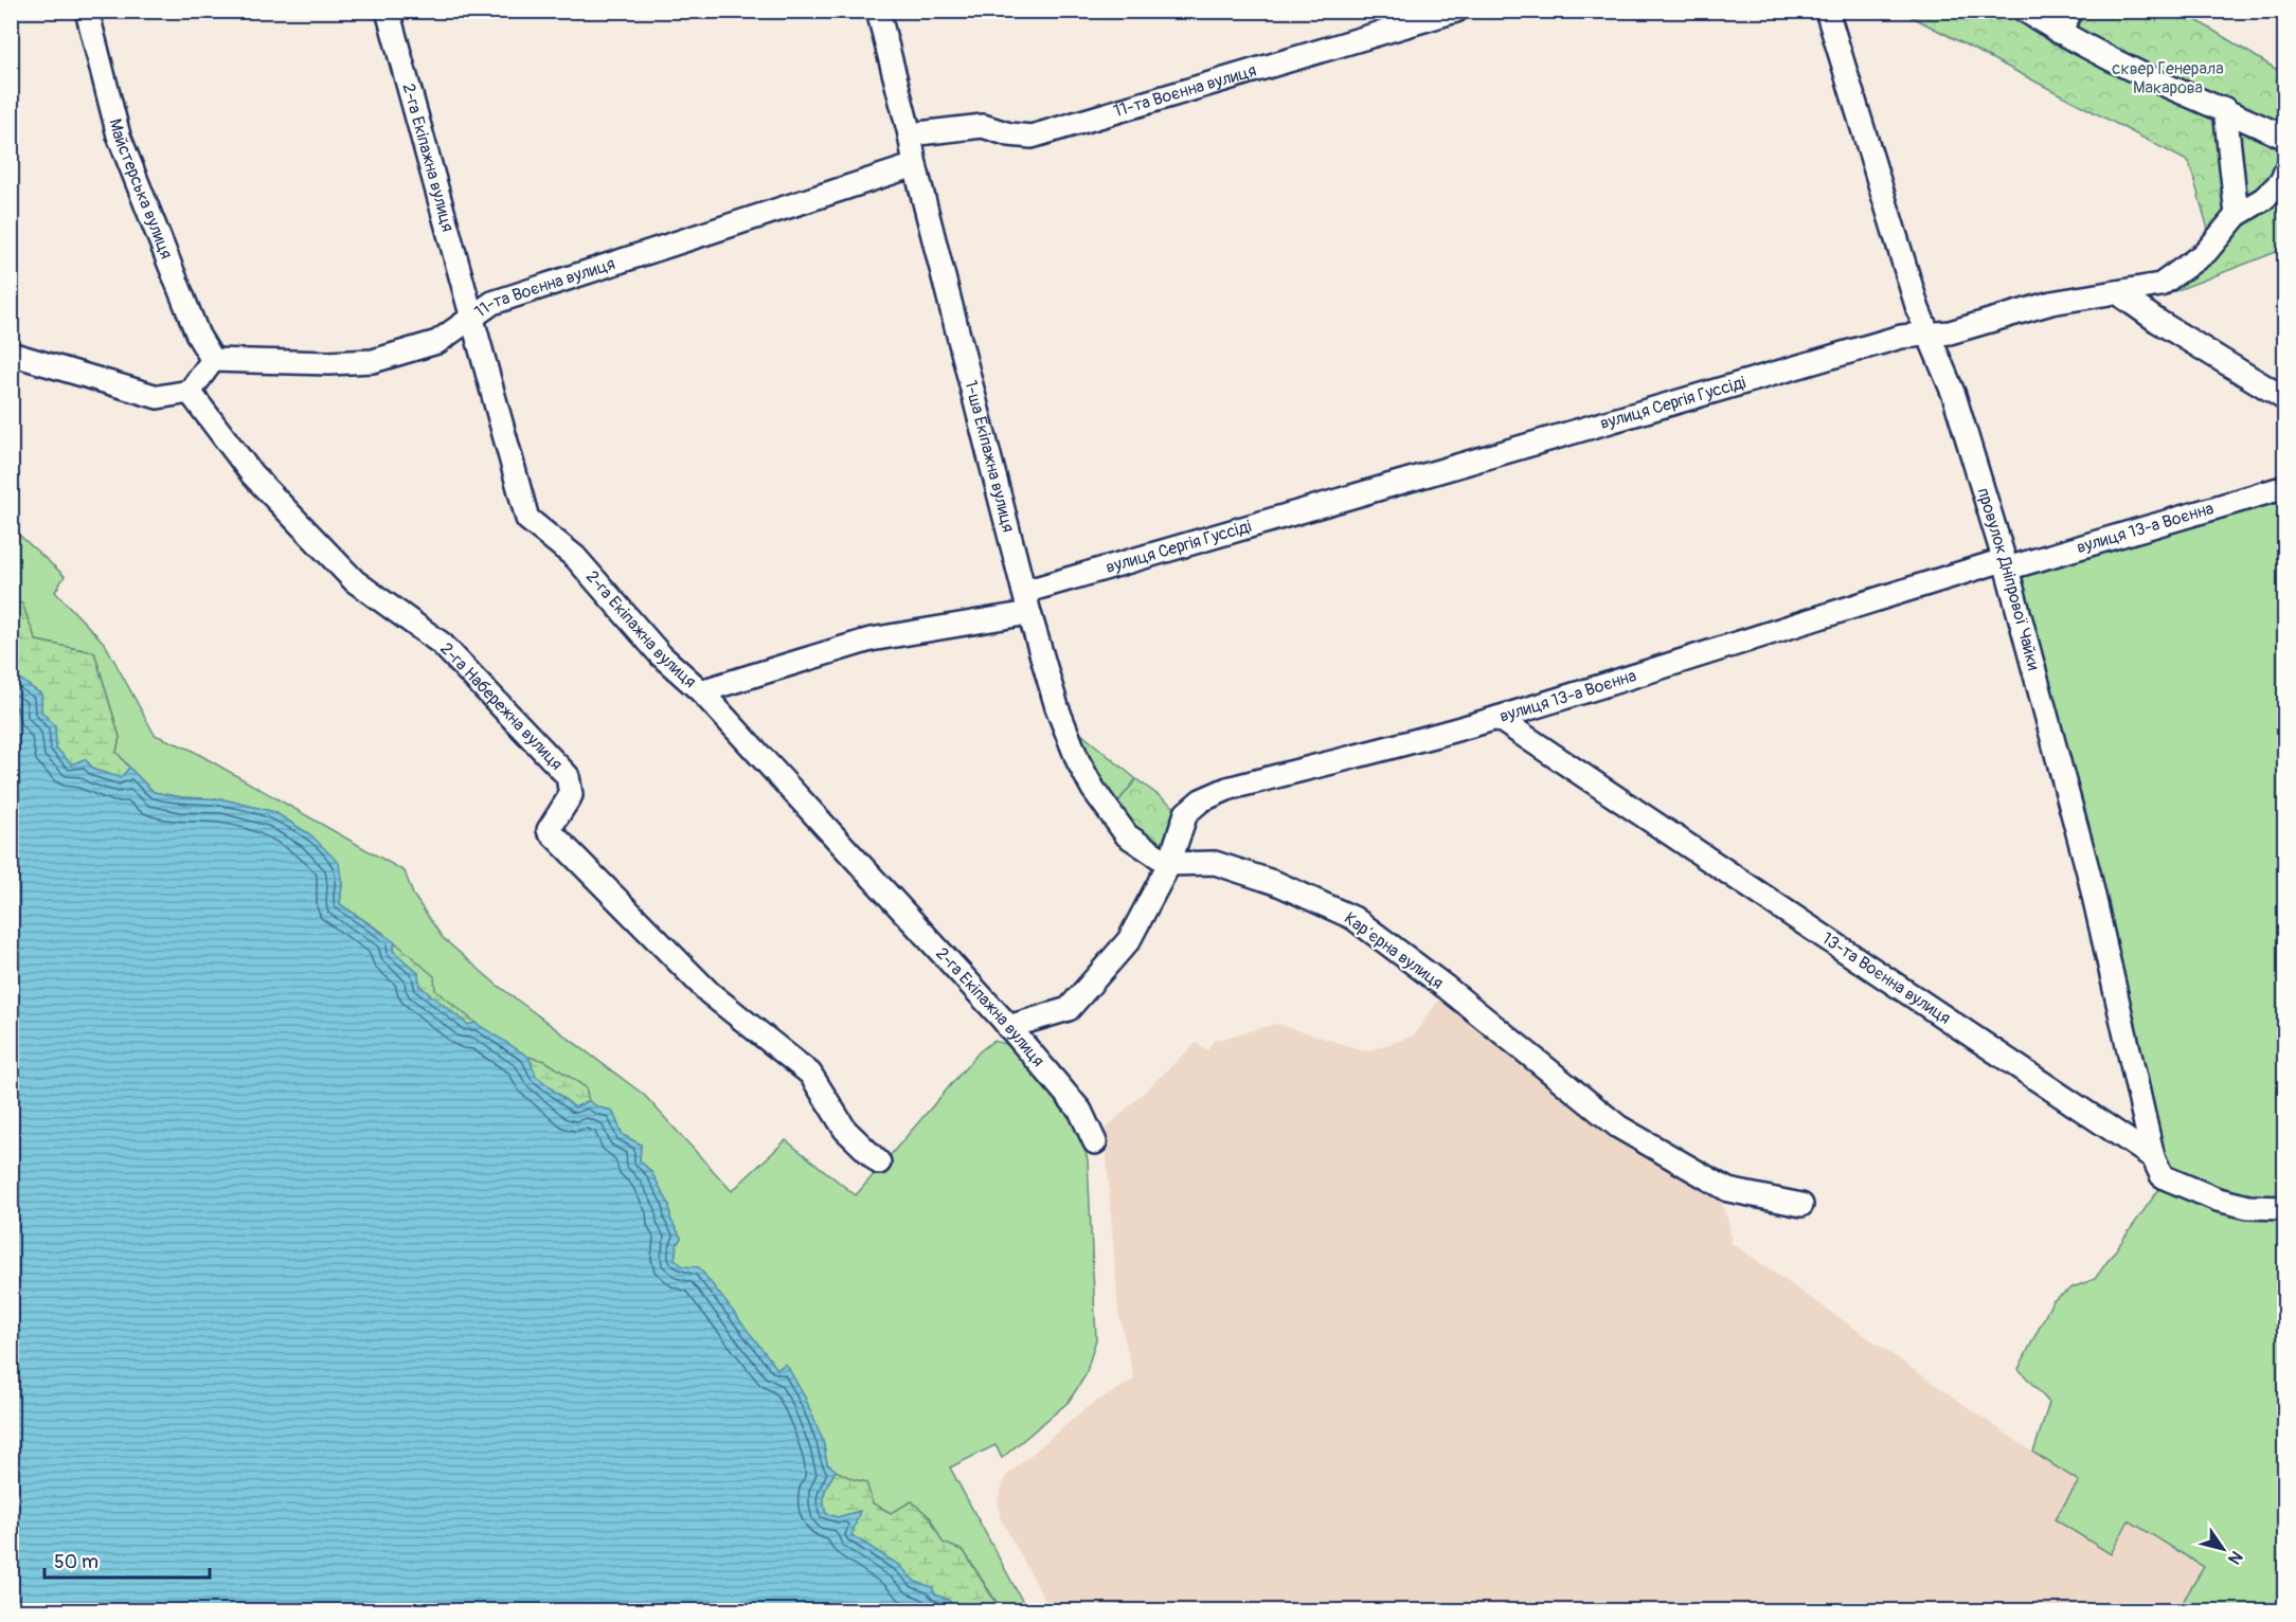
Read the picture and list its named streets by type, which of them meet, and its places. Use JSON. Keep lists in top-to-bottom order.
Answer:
{
  "streets": {
    "street": [
      "11-та Воєнна вулиця",
      "2-га Екіпажна вулиця",
      "Майстерська вулиця",
      "вулиця Сергія Гуссіді",
      "1-ша Екіпажна вулиця",
      "вулиця 13-а Воєнна",
      "провулок Дніпрової Чайки",
      "2-га Набережна вулиця",
      "Карʼєрна вулиця",
      "13-та Воєнна вулиця"
    ]
  },
  "crossings": [
    ["11-та Воєнна вулиця", "2-га Екіпажна вулиця"],
    ["11-та Воєнна вулиця", "Майстерська вулиця"],
    ["11-та Воєнна вулиця", "1-ша Екіпажна вулиця"],
    ["2-га Екіпажна вулиця", "вулиця Сергія Гуссіді"],
    ["вулиця Сергія Гуссіді", "1-ша Екіпажна вулиця"],
    ["вулиця Сергія Гуссіді", "провулок Дніпрової Чайки"],
    ["1-ша Екіпажна вулиця", "вулиця 13-а Воєнна"],
    ["1-ша Екіпажна вулиця", "Карʼєрна вулиця"],
    ["вулиця 13-а Воєнна", "провулок Дніпрової Чайки"],
    ["вулиця 13-а Воєнна", "Карʼєрна вулиця"],
    ["вулиця 13-а Воєнна", "13-та Воєнна вулиця"],
    ["провулок Дніпрової Чайки", "13-та Воєнна вулиця"]
  ],
  "parks": ["сквер Генерала Макарова"],
  "scale_bar": "50 m",
  "north": "bottom right"
}
